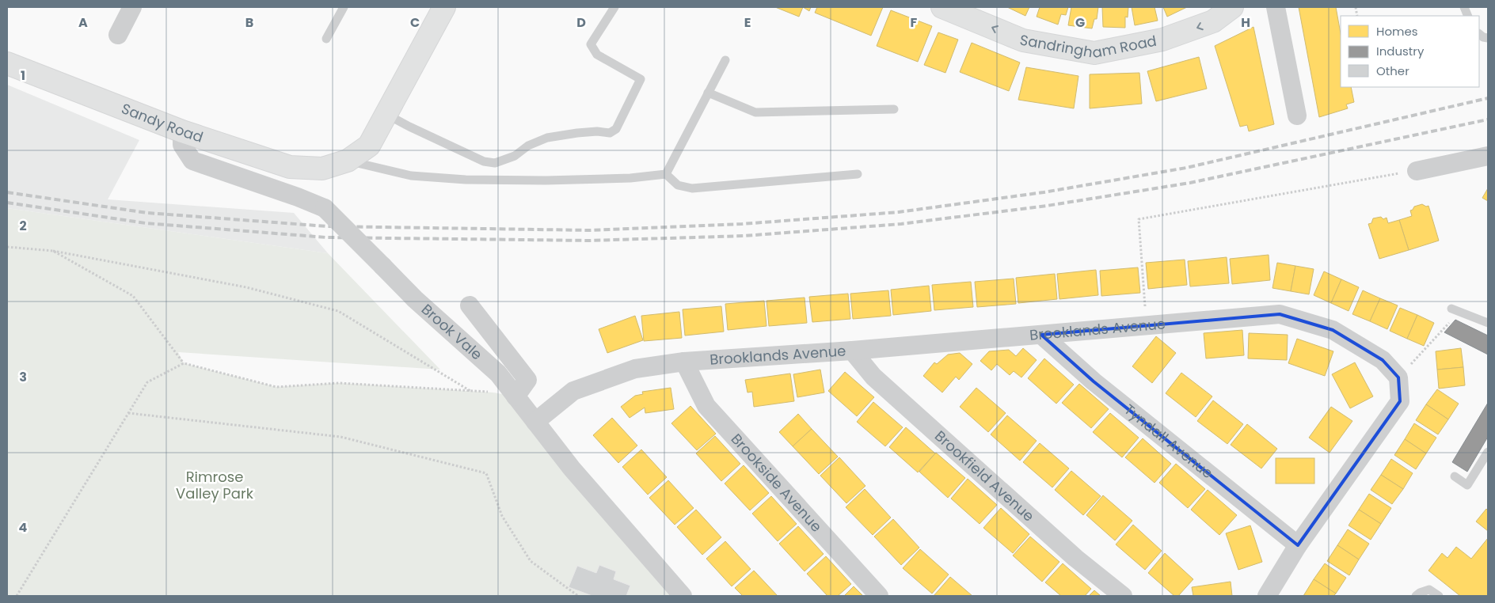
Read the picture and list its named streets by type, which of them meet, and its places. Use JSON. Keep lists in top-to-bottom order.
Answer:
{
  "streets": {
    "main road": ["Sandringham Road", "Sandy Road"],
    "street": [
      "Brooklands Avenue",
      "Brook Vale",
      "Tyndall Avenue",
      "Brookfield Avenue",
      "Brookside Avenue"
    ]
  },
  "crossings": [
    ["Sandy Road", "Brook Vale"],
    ["Brooklands Avenue", "Brook Vale"],
    ["Brooklands Avenue", "Tyndall Avenue"],
    ["Brooklands Avenue", "Brookfield Avenue"],
    ["Brooklands Avenue", "Brookside Avenue"]
  ],
  "one_way": ["Sandringham Road"],
  "parks": ["Rimrose Valley Park"],
  "legend": ["Homes", "Industry", "Other"],
  "grid": {
    "columns": [
      "A",
      "B",
      "C",
      "D",
      "E",
      "F",
      "G",
      "H"
    ],
    "rows": [
      "1",
      "2",
      "3",
      "4"
    ]
  }
}
